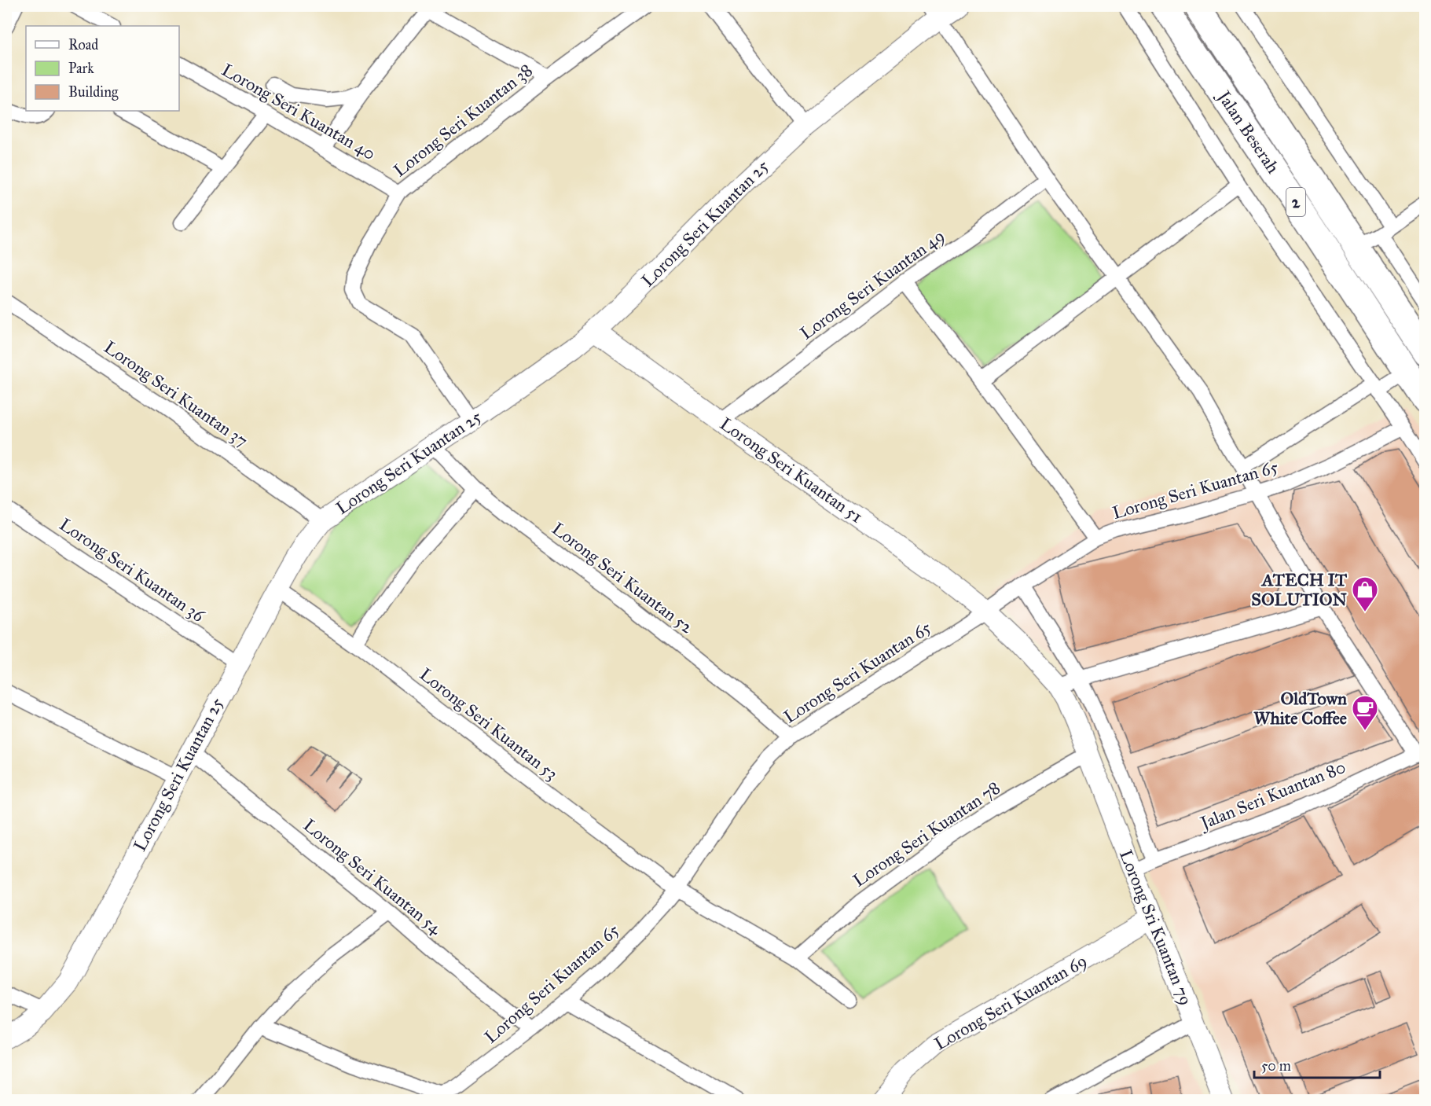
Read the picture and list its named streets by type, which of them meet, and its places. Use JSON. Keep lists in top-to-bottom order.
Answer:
{
  "streets": {
    "highway": ["Jalan Beserah", "2"],
    "street": [
      "Lorong Seri Kuantan 40",
      "Lorong Seri Kuantan 38",
      "Lorong Seri Kuantan 25",
      "Lorong Seri Kuantan 49",
      "Lorong Seri Kuantan 37",
      "Lorong Seri Kuantan 51",
      "Lorong Seri Kuantan 65",
      "Lorong Seri Kuantan 36",
      "Lorong Seri Kuantan 52",
      "Lorong Seri Kuantan 53",
      "Jalan Seri Kuantan 80",
      "Lorong Seri Kuantan 78",
      "Lorong Seri Kuantan 54",
      "Lorong Sri Kuantan 79",
      "Lorong Seri Kuantan 69"
    ]
  },
  "crossings": [
    ["Lorong Seri Kuantan 40", "Lorong Seri Kuantan 38"],
    ["Lorong Seri Kuantan 38", "Lorong Seri Kuantan 25"],
    ["Lorong Seri Kuantan 25", "Lorong Seri Kuantan 37"],
    ["Lorong Seri Kuantan 25", "Lorong Seri Kuantan 51"],
    ["Lorong Seri Kuantan 25", "Lorong Seri Kuantan 36"],
    ["Lorong Seri Kuantan 25", "Lorong Seri Kuantan 52"],
    ["Lorong Seri Kuantan 25", "Lorong Seri Kuantan 53"],
    ["Lorong Seri Kuantan 25", "Lorong Seri Kuantan 54"],
    ["Lorong Seri Kuantan 49", "Lorong Seri Kuantan 51"],
    ["Lorong Seri Kuantan 51", "Lorong Seri Kuantan 65"],
    ["Lorong Seri Kuantan 51", "Lorong Sri Kuantan 79"],
    ["Lorong Seri Kuantan 65", "Lorong Seri Kuantan 52"],
    ["Lorong Seri Kuantan 65", "Lorong Seri Kuantan 53"],
    ["Lorong Seri Kuantan 65", "Lorong Seri Kuantan 54"],
    ["Lorong Seri Kuantan 53", "Lorong Seri Kuantan 78"],
    ["Jalan Seri Kuantan 80", "Lorong Sri Kuantan 79"],
    ["Lorong Seri Kuantan 78", "Lorong Sri Kuantan 79"],
    ["Lorong Sri Kuantan 79", "Lorong Seri Kuantan 69"]
  ],
  "places": {
    "shop": ["ATECH IT SOLUTION"],
    "cafe": ["OldTown White Coffee"]
  },
  "legend": ["Road", "Park", "Building"],
  "scale_bar": "50 m"
}
